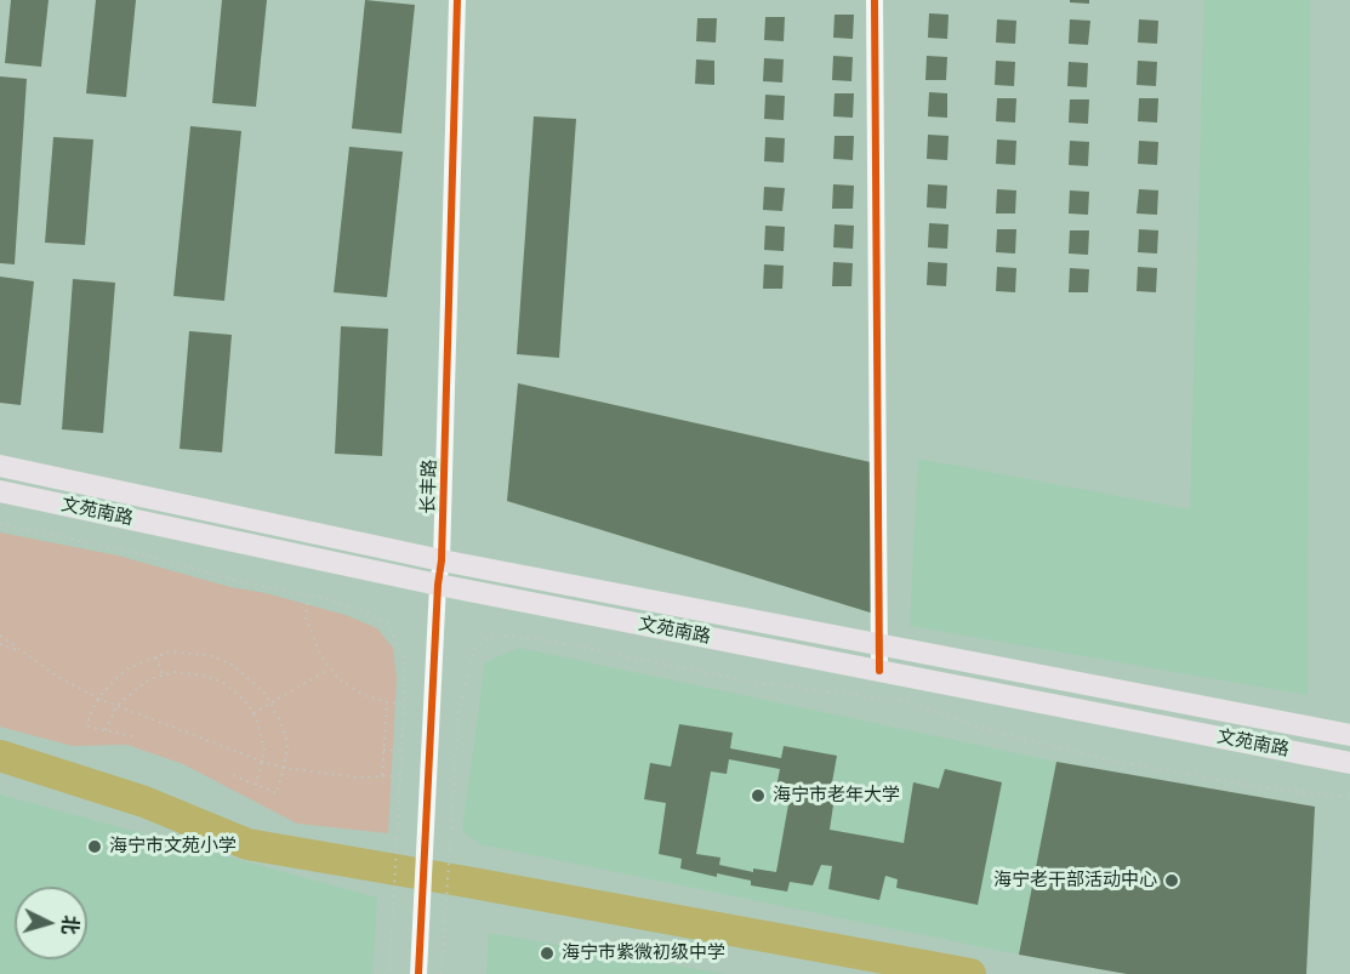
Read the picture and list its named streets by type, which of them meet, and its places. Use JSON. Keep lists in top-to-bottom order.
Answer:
{
  "streets": {
    "main road": ["文苑南路"],
    "street": ["长丰路"]
  },
  "crossings": [
    ["长丰路", "文苑南路"]
  ],
  "places": [
    "海宁市老年大学",
    "海宁市文苑小学",
    "海宁老干部活动中心",
    "海宁市紫微初级中学"
  ],
  "north": "right"
}
